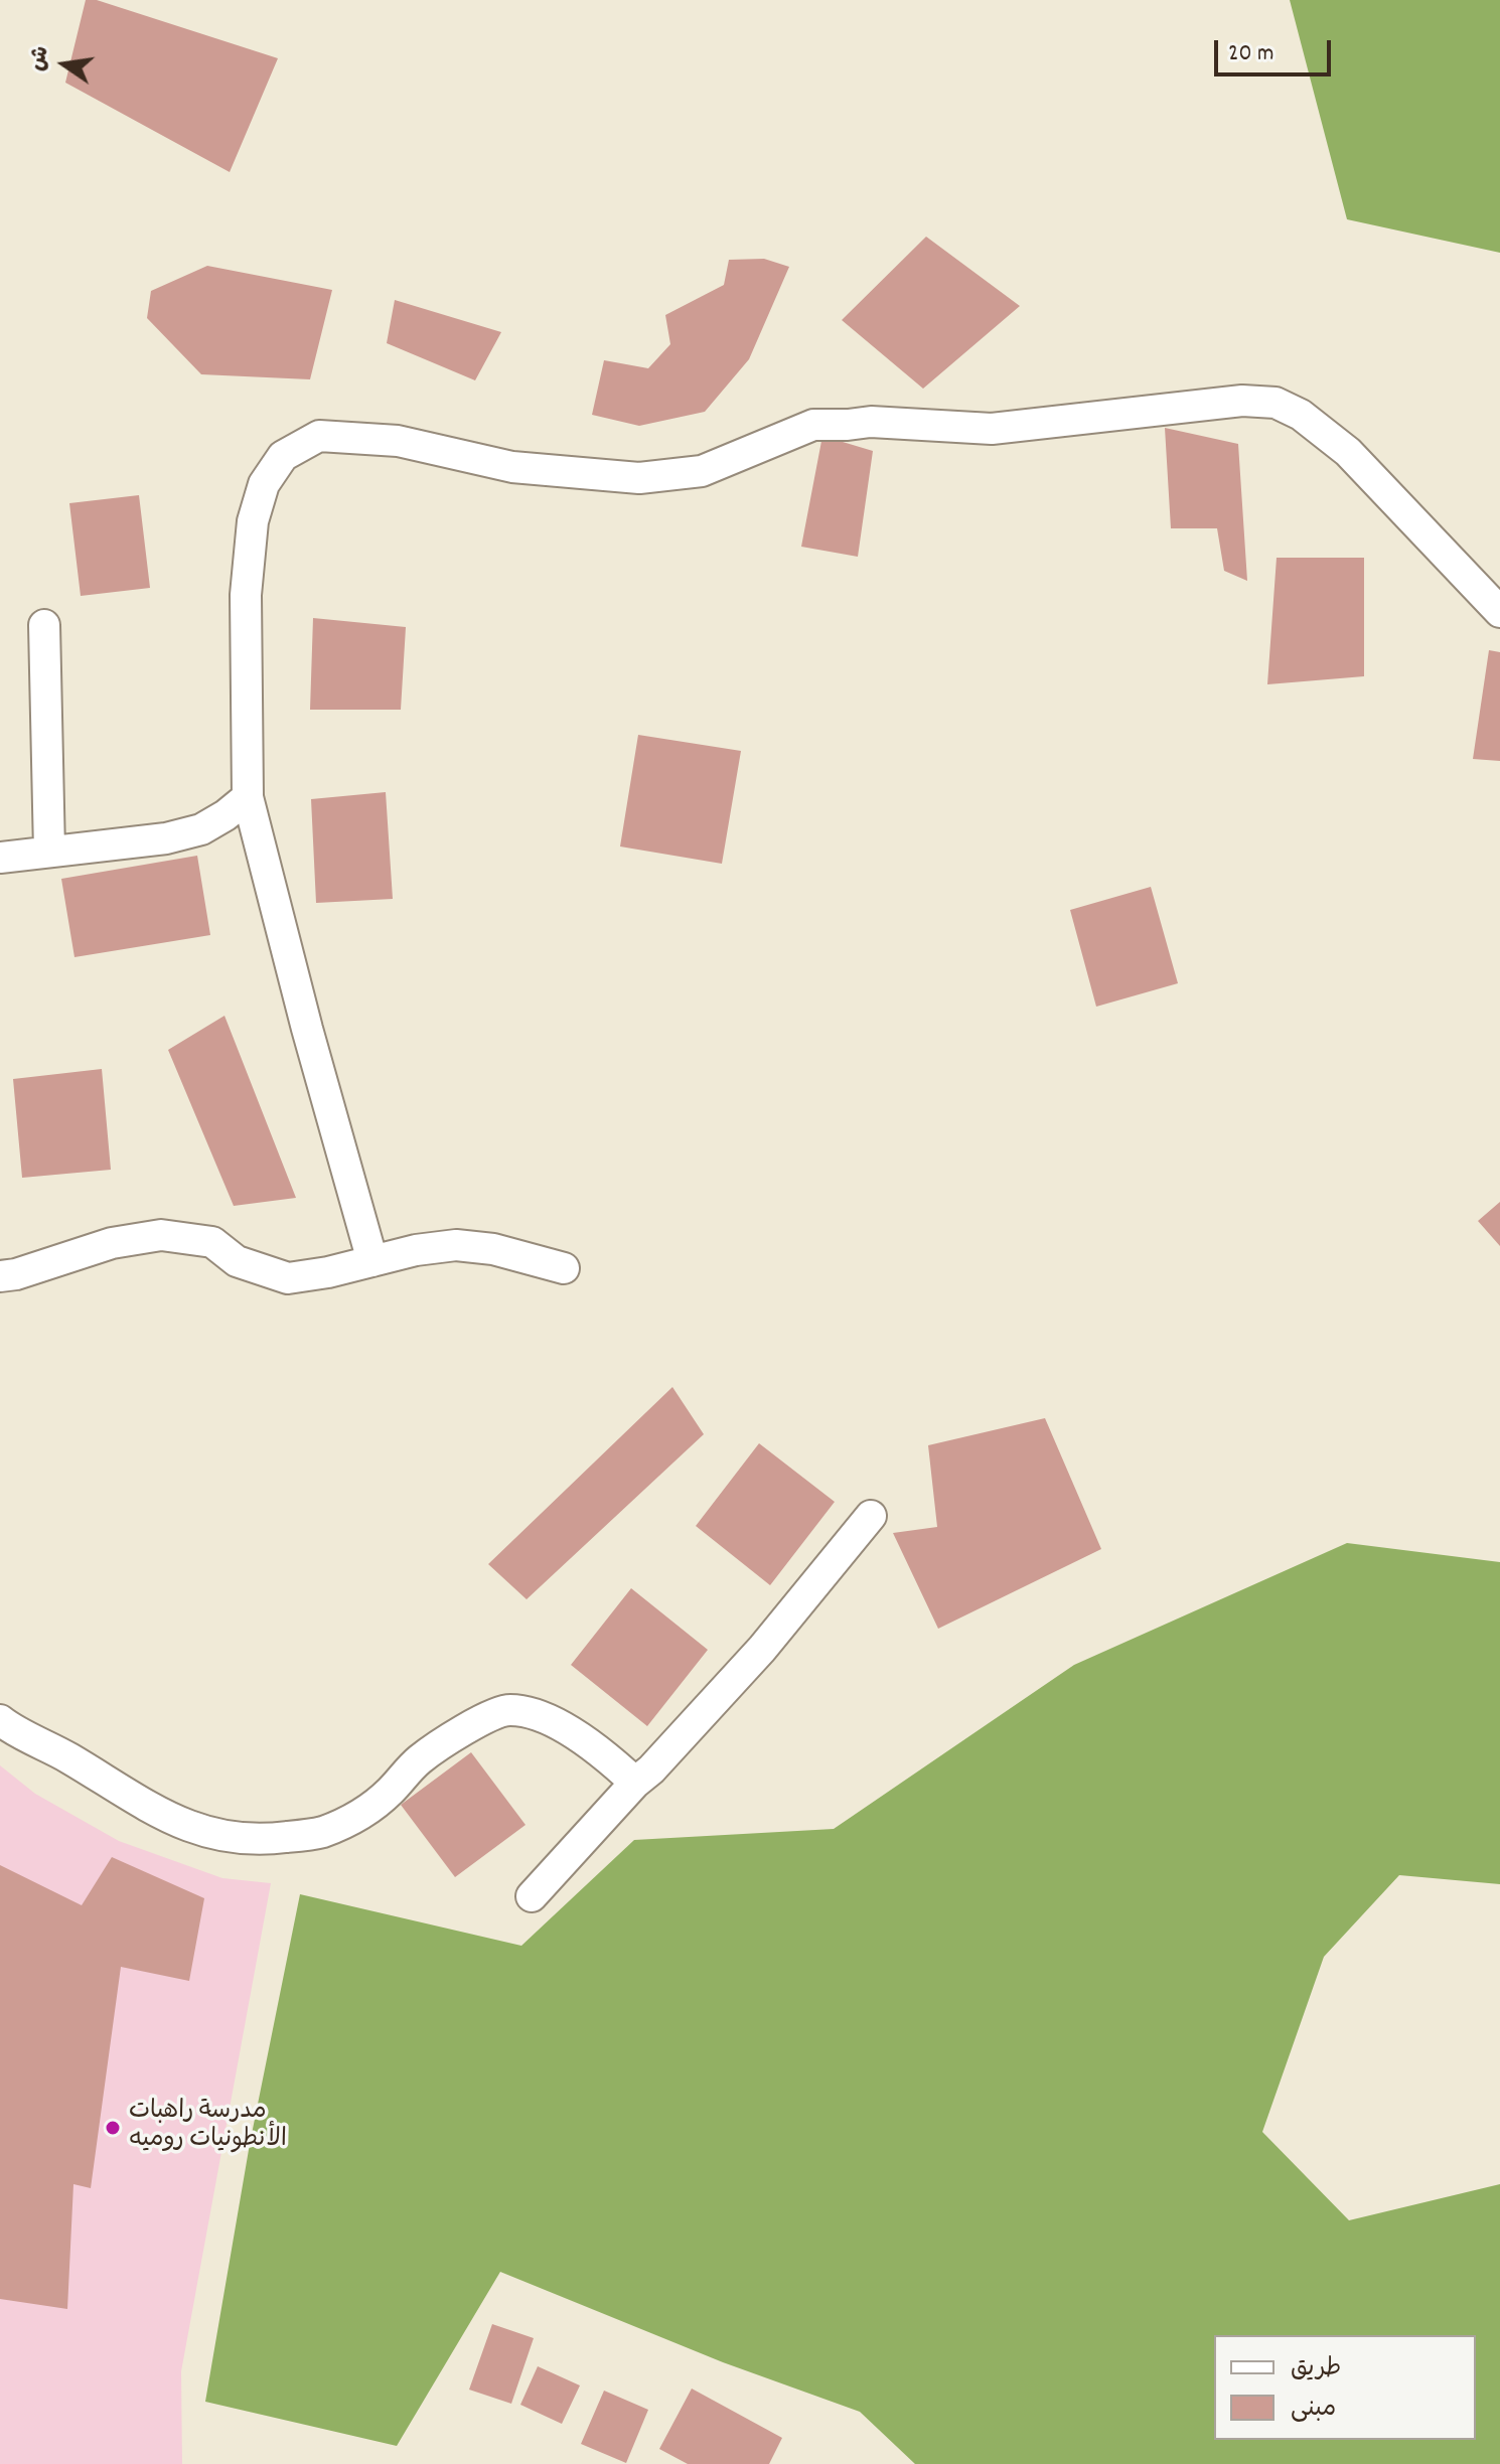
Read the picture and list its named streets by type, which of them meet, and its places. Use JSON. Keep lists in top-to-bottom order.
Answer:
{
  "places": ["مدرسة راهبات الأنطونيات روميه"],
  "legend": ["طريق", "مبنى"],
  "scale_bar": "20 m",
  "north": "left"
}
